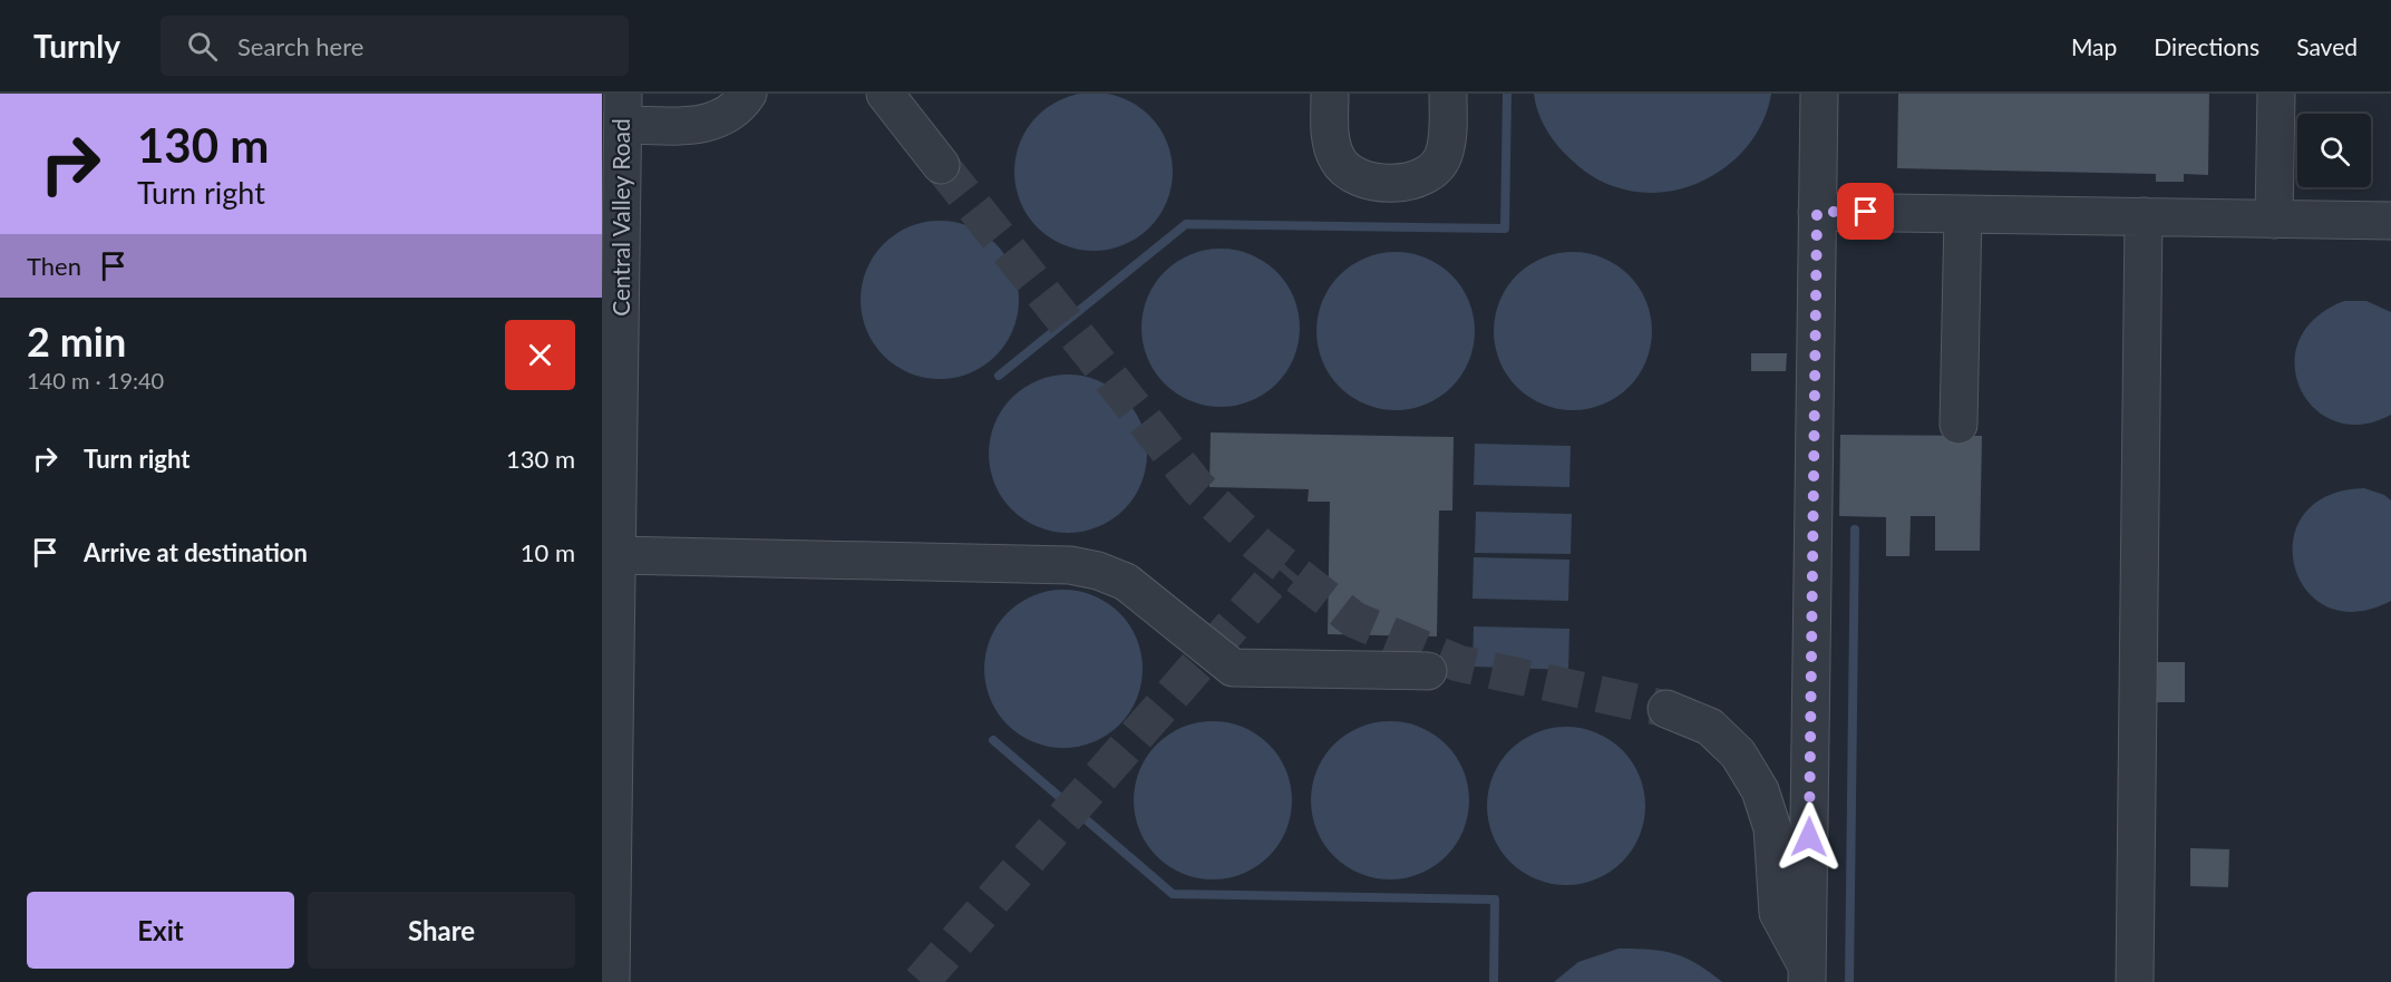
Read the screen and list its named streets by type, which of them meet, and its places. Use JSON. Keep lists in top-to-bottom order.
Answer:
{
  "streets": {
    "street": ["Central Valley Road"]
  },
  "page": {
    "header": "Turnly",
    "search": "Search here",
    "nav": ["Map", "Directions", "Saved"],
    "turn": ["130 m", "Turn right"],
    "then": "Then",
    "heading": ["2 min", "140 m · 19:40"],
    "list": [
      {
        "name": "Turn right",
        "value": "130 m"
      },
      {
        "name": "Arrive at destination",
        "value": "10 m"
      }
    ],
    "buttons": ["Exit", "Share"]
  }
}
